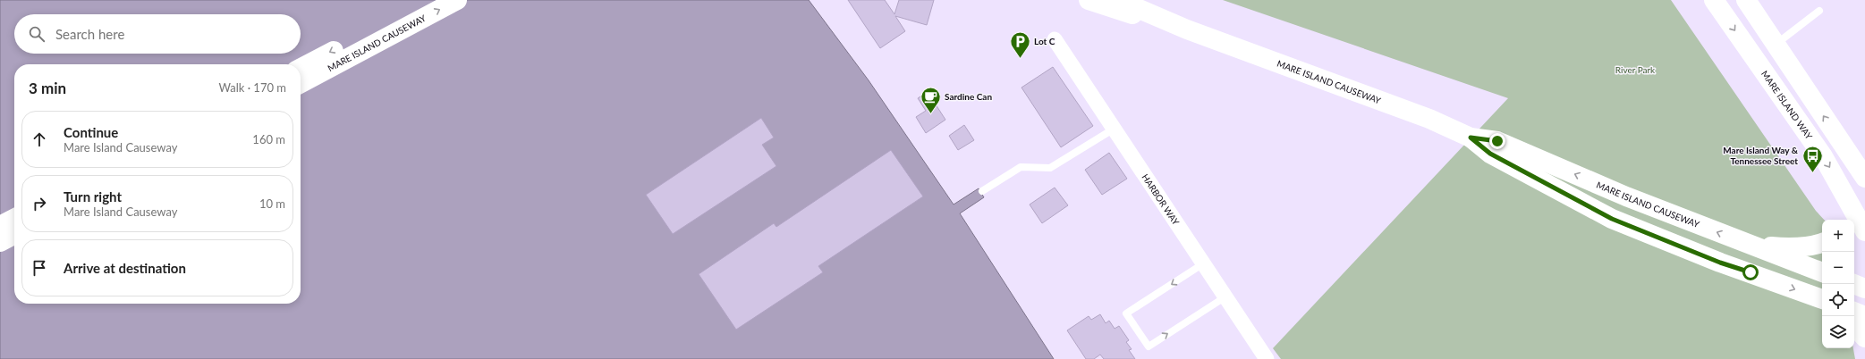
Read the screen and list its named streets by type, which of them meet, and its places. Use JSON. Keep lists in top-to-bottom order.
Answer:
{
  "streets": {
    "main road": ["MARE ISLAND CAUSEWAY", "MARE ISLAND WAY"],
    "street": ["HARBOR WAY"]
  },
  "parks": ["River Park"],
  "places": {
    "parking": ["Lot C"],
    "cafe": ["Sardine Can"],
    "bus stop": ["Mare Island Way & Tennessee Street"]
  },
  "page": {
    "search": "Search here",
    "heading": ["3 min", "Walk · 170 m"],
    "list": [
      ["Continue", "Mare Island Causeway", "160 m"],
      ["Turn right", "Mare Island Causeway", "10 m"],
      "Arrive at destination"
    ],
    "map_buttons": ["+", "−"]
  }
}
